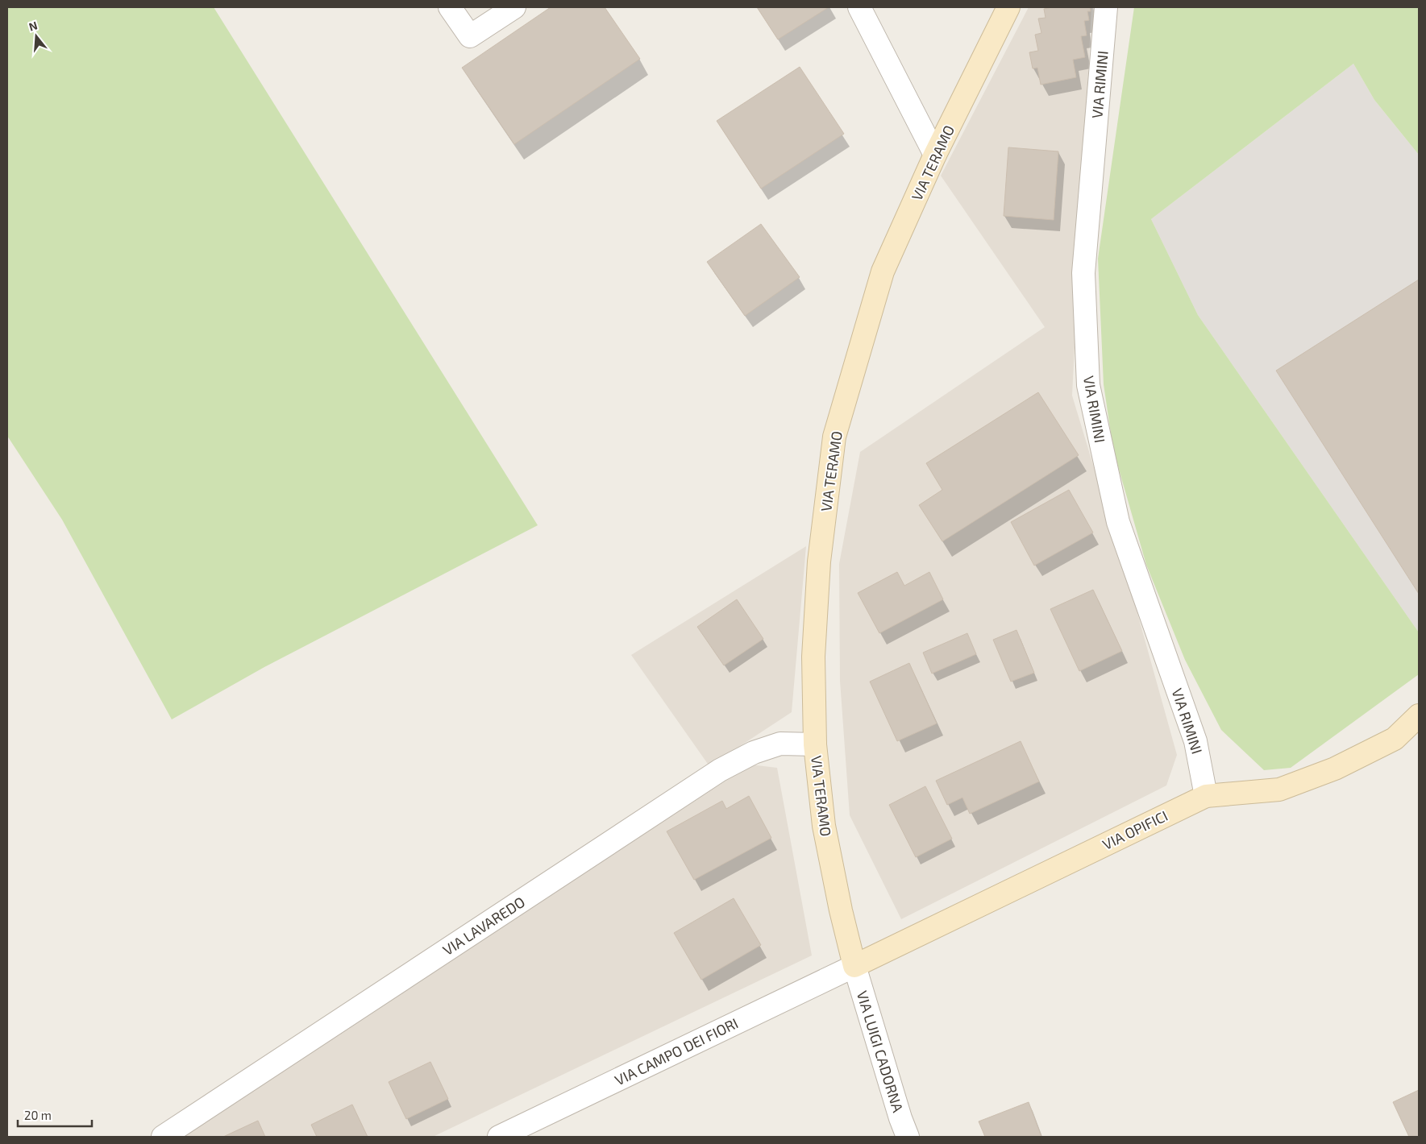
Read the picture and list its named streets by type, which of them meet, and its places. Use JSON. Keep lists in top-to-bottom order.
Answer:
{
  "streets": {
    "street": [
      "VIA RIMINI",
      "VIA TERAMO",
      "VIA OPIFICI",
      "VIA LAVAREDO",
      "VIA CAMPO DEI FIORI",
      "VIA LUIGI CADORNA"
    ]
  },
  "crossings": [
    ["VIA RIMINI", "VIA OPIFICI"],
    ["VIA TERAMO", "VIA OPIFICI"],
    ["VIA TERAMO", "VIA LAVAREDO"],
    ["VIA TERAMO", "VIA CAMPO DEI FIORI"],
    ["VIA TERAMO", "VIA LUIGI CADORNA"],
    ["VIA OPIFICI", "VIA CAMPO DEI FIORI"],
    ["VIA OPIFICI", "VIA LUIGI CADORNA"],
    ["VIA CAMPO DEI FIORI", "VIA LUIGI CADORNA"]
  ],
  "scale_bar": "20 m",
  "north": "top"
}
